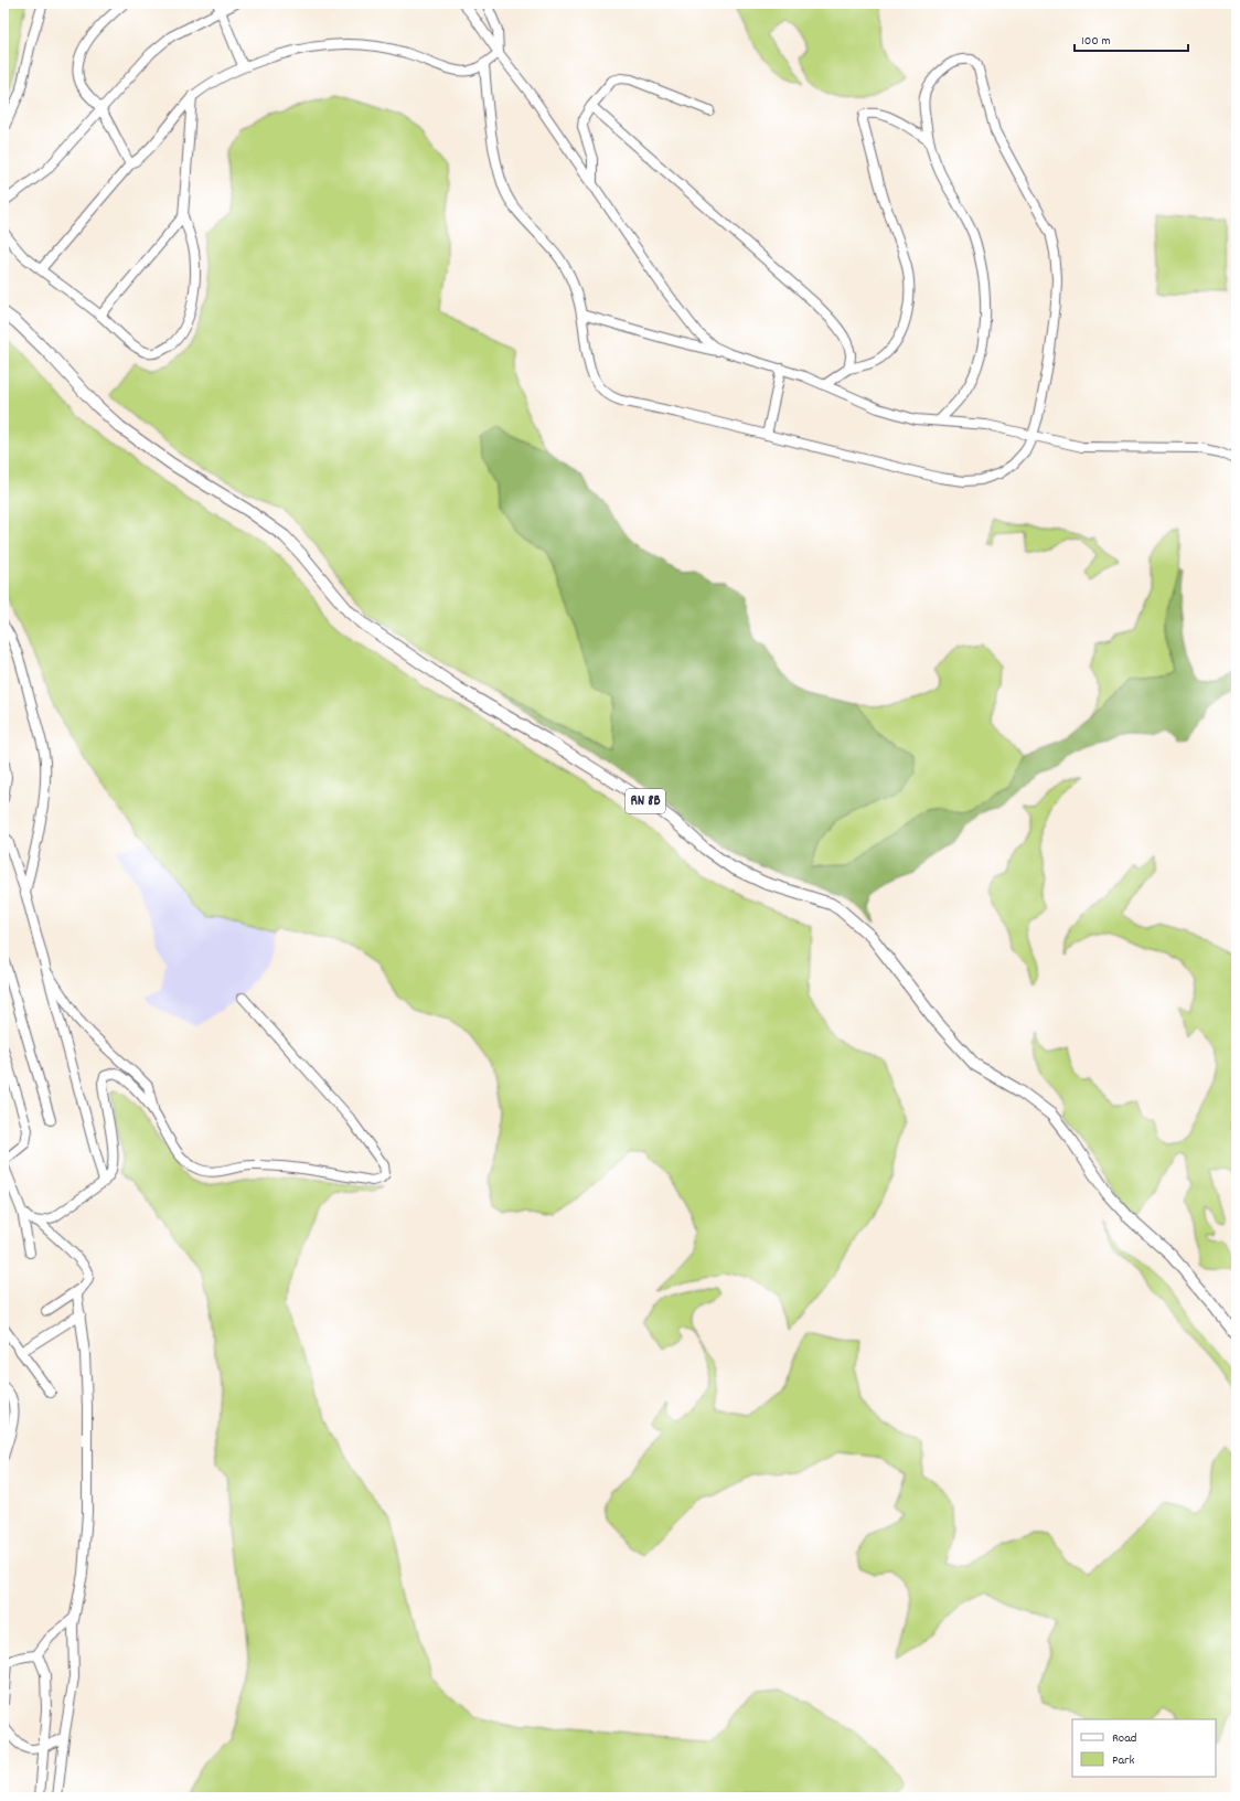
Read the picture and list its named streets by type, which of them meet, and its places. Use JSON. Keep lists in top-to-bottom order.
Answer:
{
  "streets": {
    "main road": ["RN 8B"]
  },
  "legend": ["Road", "Park"],
  "scale_bar": "100 m"
}
